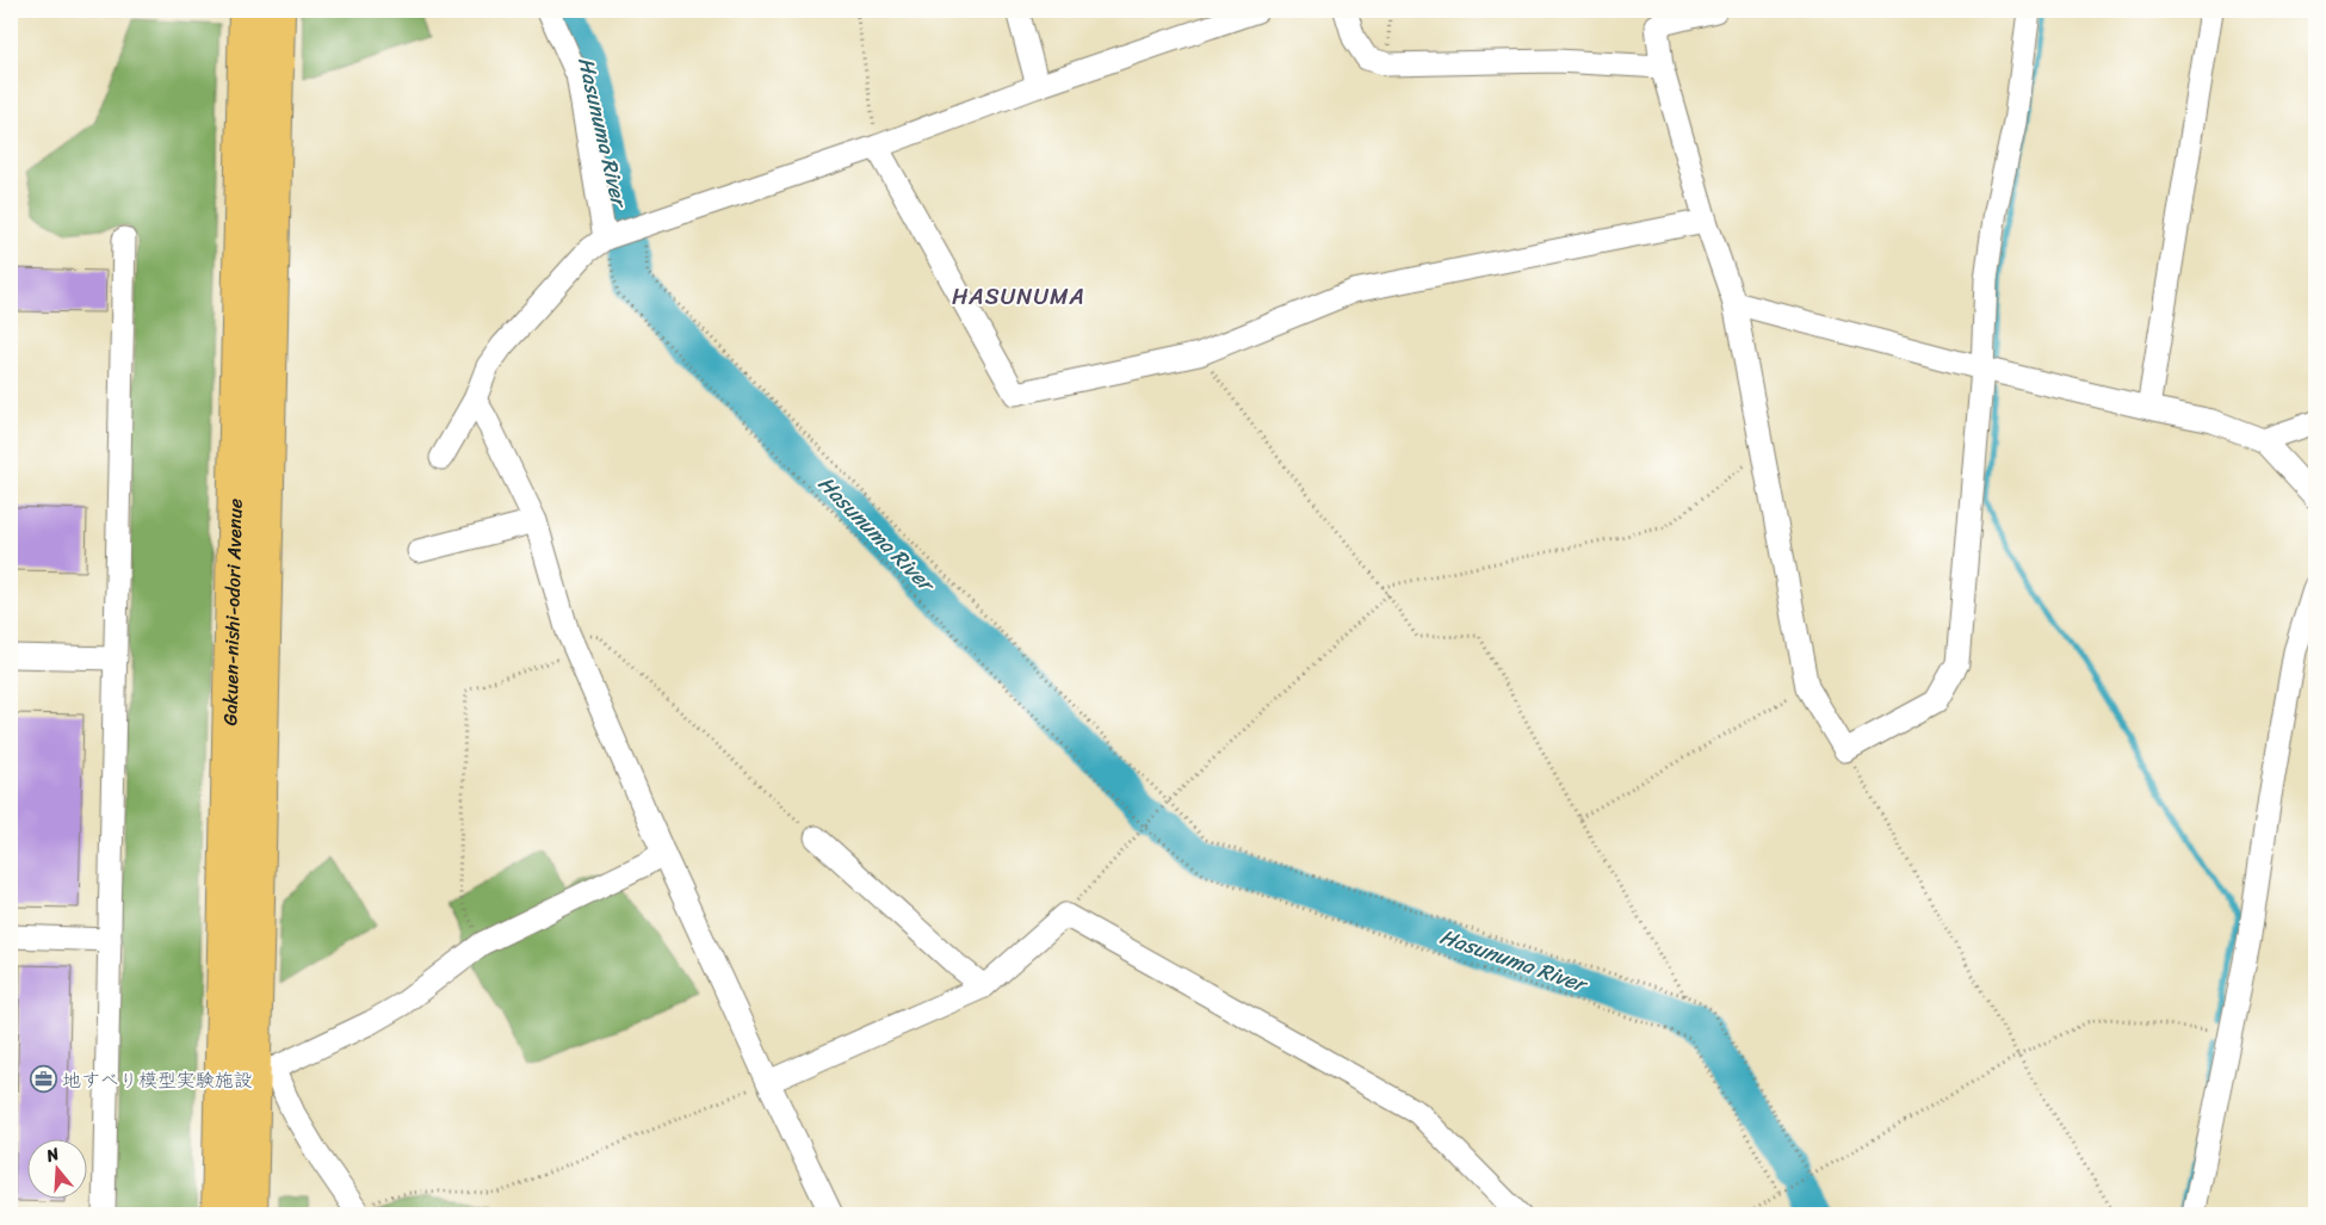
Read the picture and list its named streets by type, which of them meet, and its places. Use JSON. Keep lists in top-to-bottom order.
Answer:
{
  "streets": {
    "highway": ["Gakuen-nishi-odori Avenue"]
  },
  "districts": ["HASUNUMA"],
  "water": ["Hasunuma River"],
  "places": {
    "office": ["地すべり模型実験施設"]
  },
  "north": "top"
}
